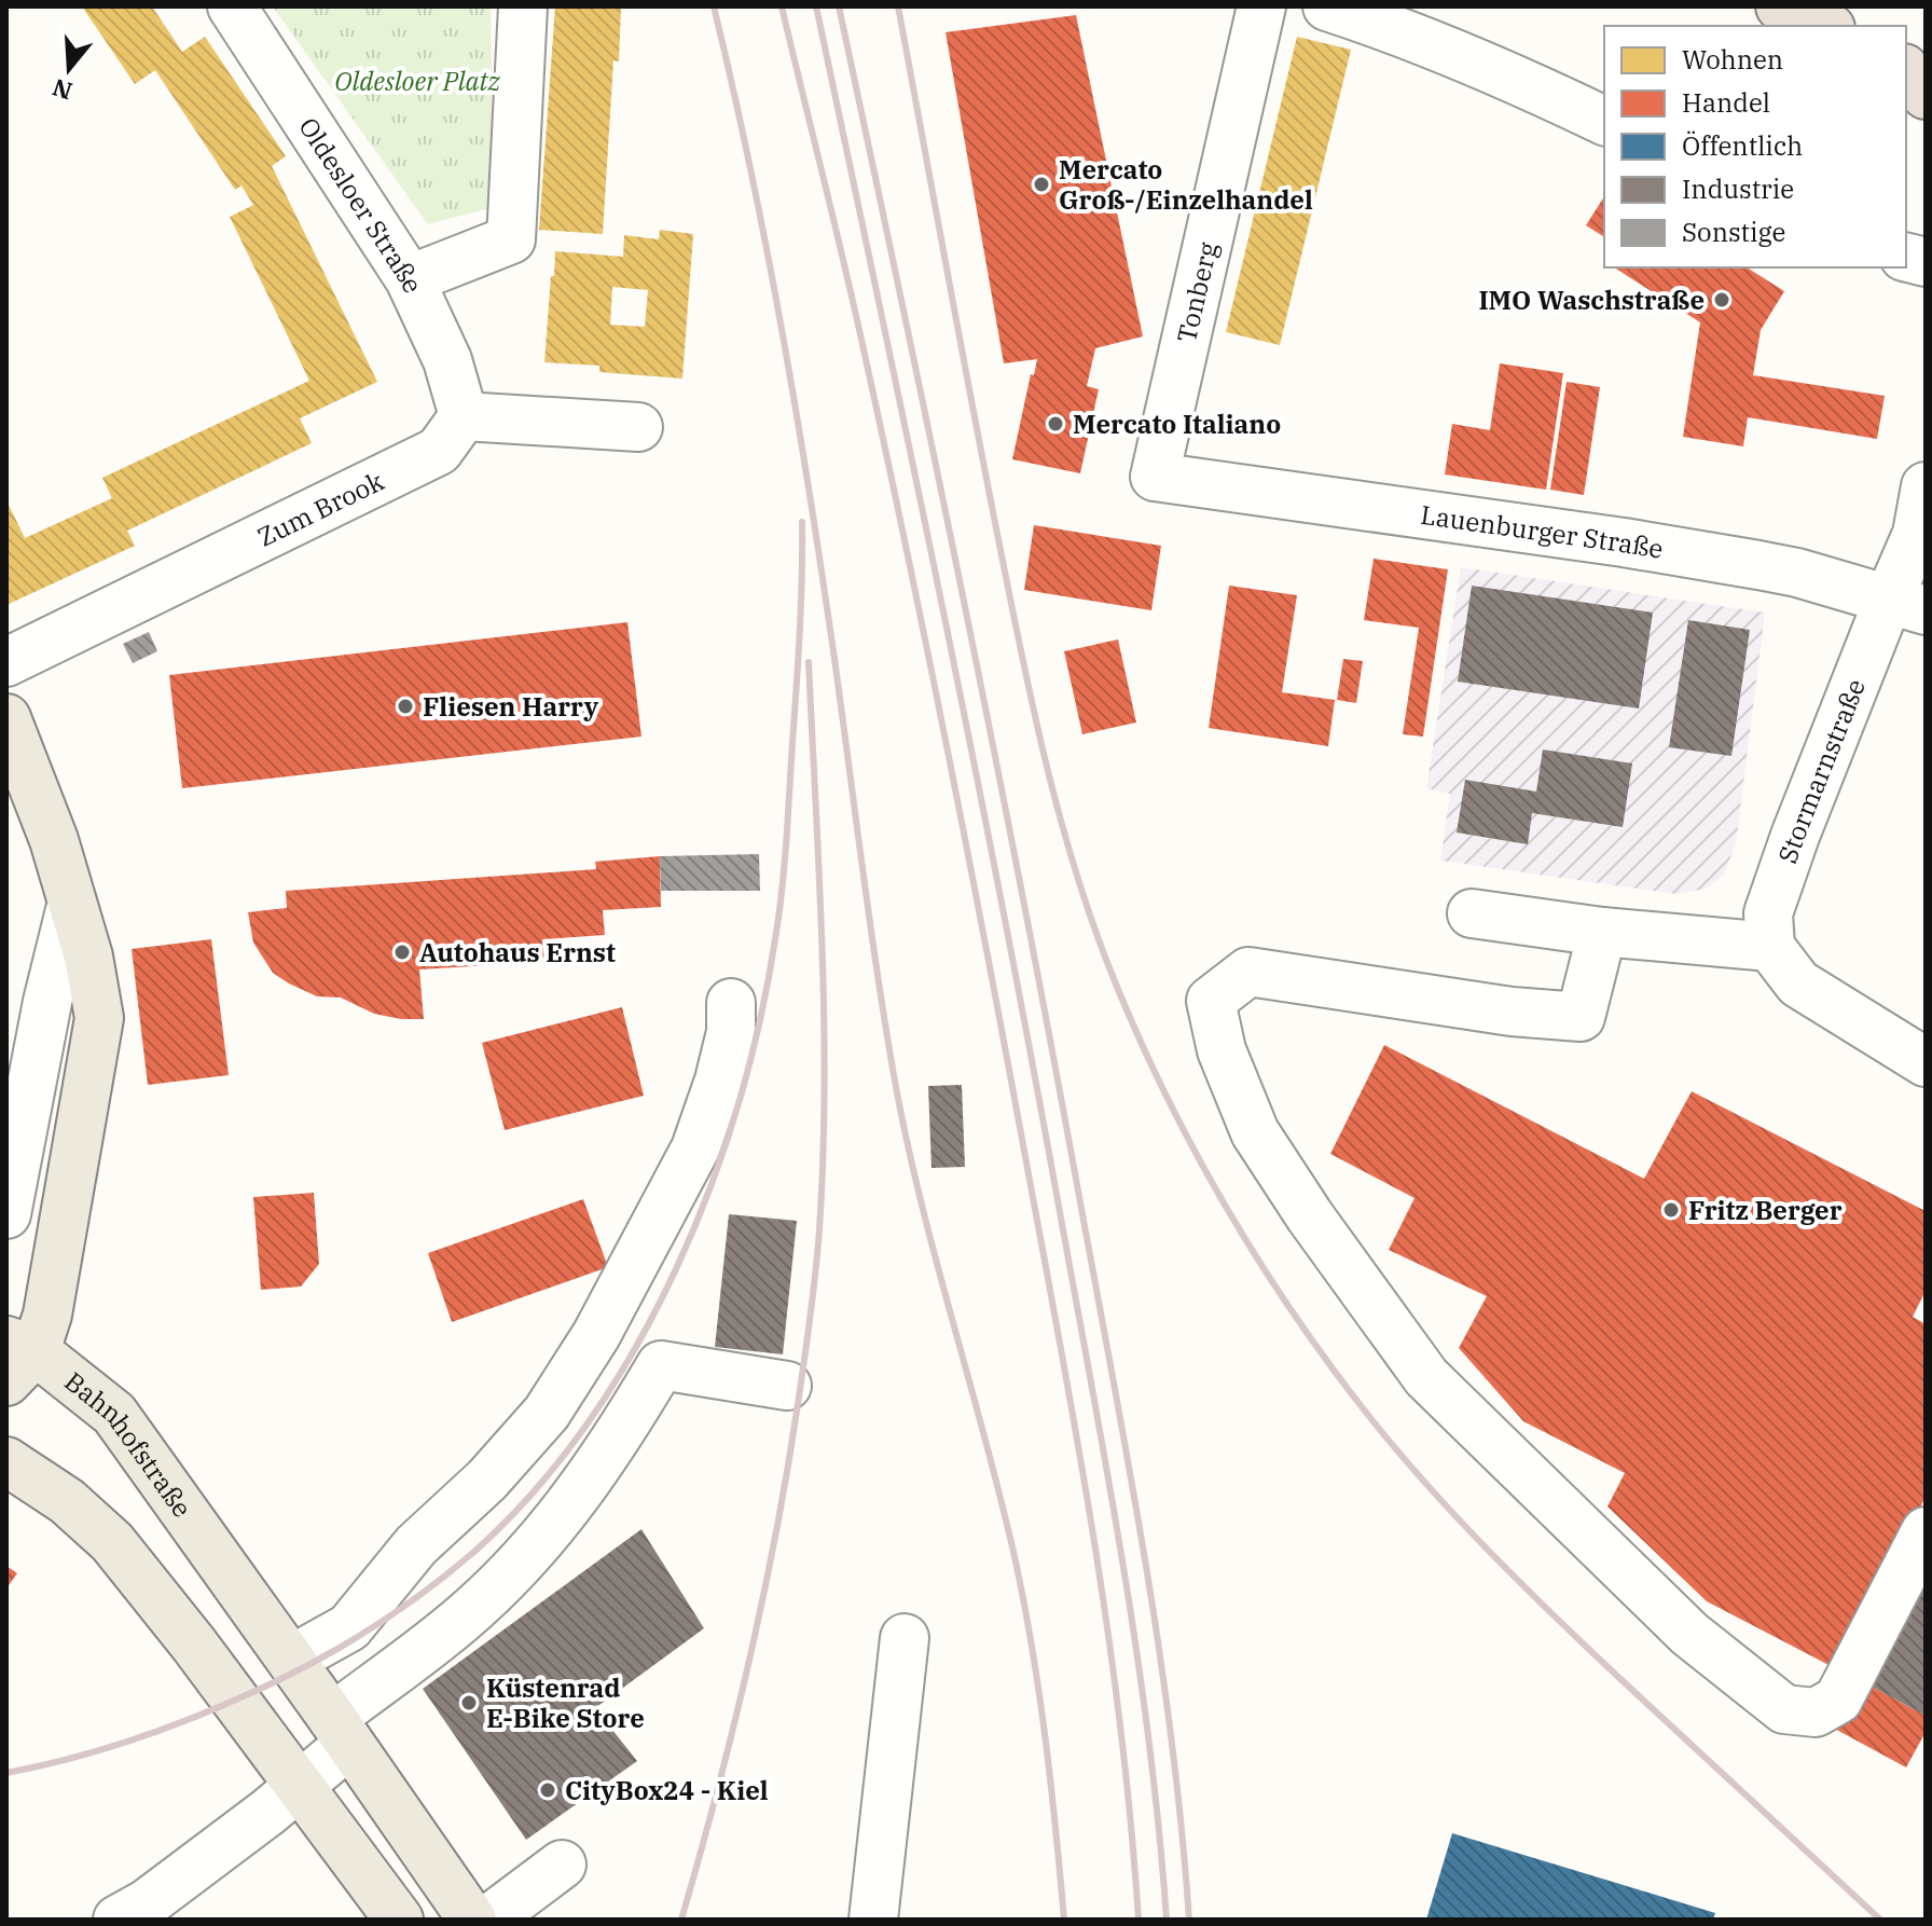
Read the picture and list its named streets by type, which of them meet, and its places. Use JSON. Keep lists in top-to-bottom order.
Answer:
{
  "streets": {
    "main road": ["Bahnhofstraße"],
    "street": [
      "Oldesloer Straße",
      "Tonberg",
      "Zum Brook",
      "Lauenburger Straße",
      "Stormarnstraße"
    ]
  },
  "crossings": [
    ["Oldesloer Straße", "Zum Brook"],
    ["Tonberg", "Lauenburger Straße"],
    ["Lauenburger Straße", "Stormarnstraße"]
  ],
  "parks": ["Oldesloer Platz"],
  "places": [
    "Mercato Groß-/Einzelhandel",
    "IMO Waschstraße",
    "Mercato Italiano",
    "Fliesen Harry",
    "Autohaus Ernst",
    "Fritz Berger",
    "Küstenrad E-Bike Store",
    "CityBox24 - Kiel"
  ],
  "legend": [
    "Wohnen",
    "Handel",
    "Öffentlich",
    "Industrie",
    "Sonstige"
  ],
  "north": "bottom"
}
